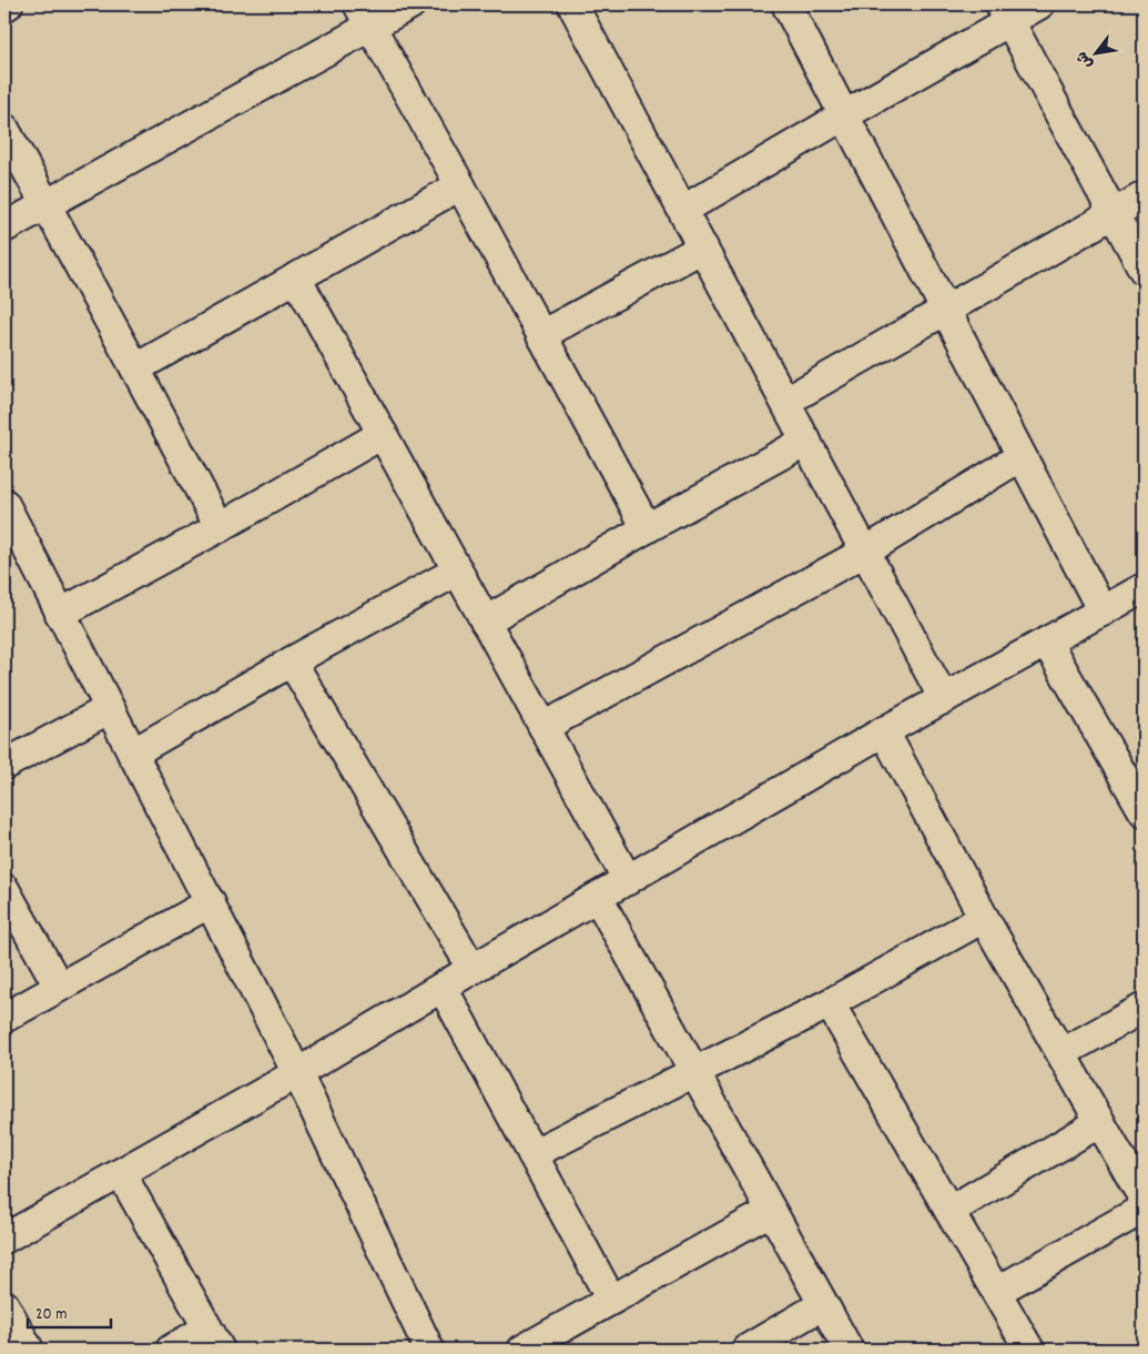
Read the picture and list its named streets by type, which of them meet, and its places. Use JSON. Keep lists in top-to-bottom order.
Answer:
{
  "scale_bar": "20 m",
  "north": "bottom left"
}
